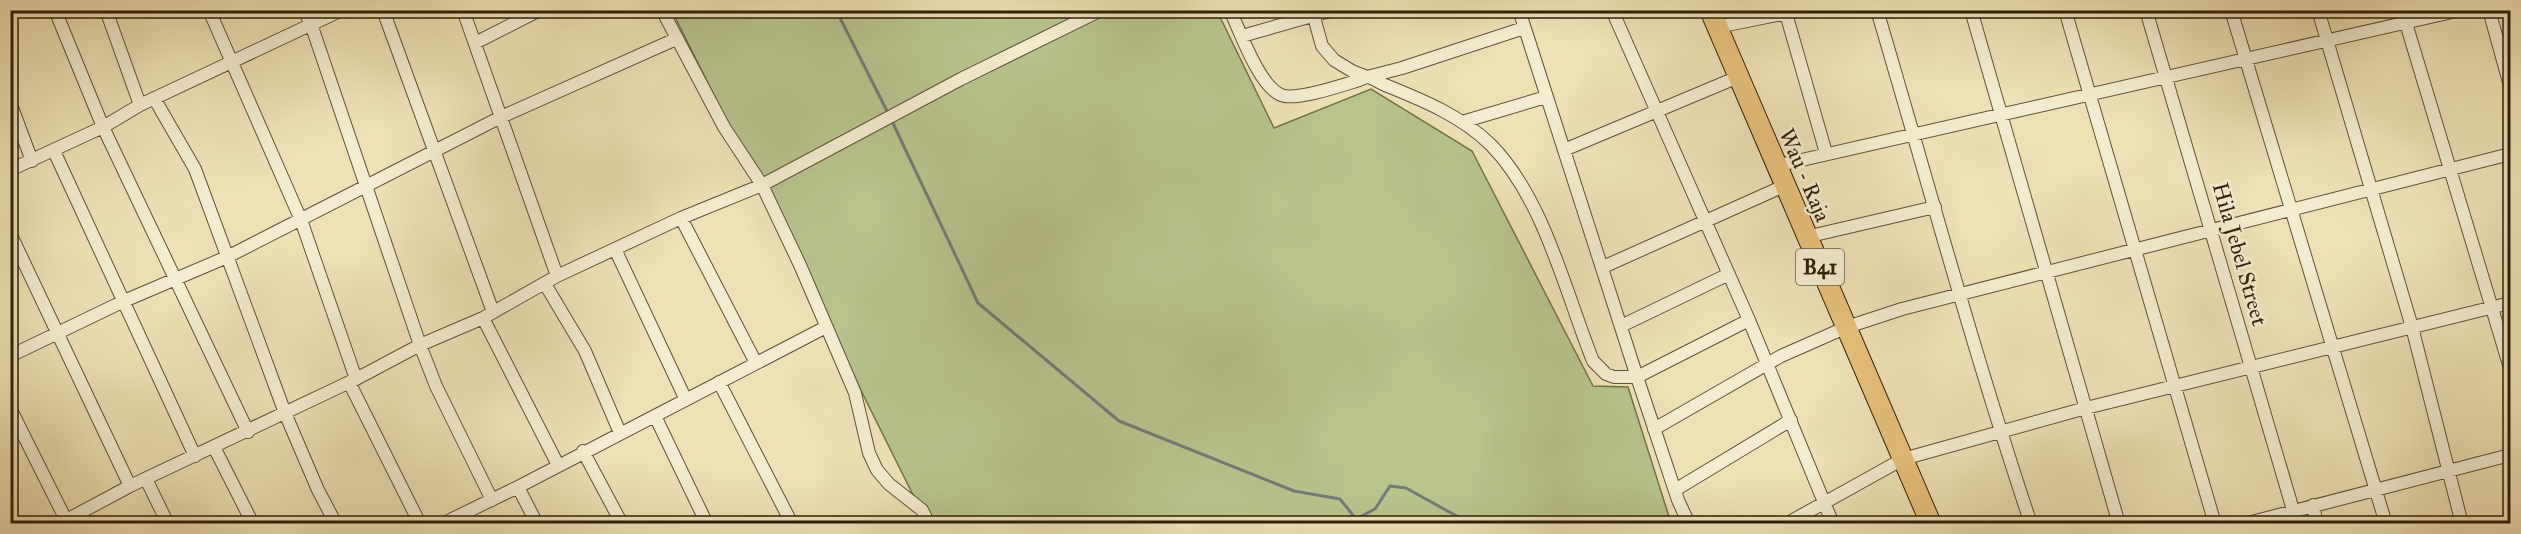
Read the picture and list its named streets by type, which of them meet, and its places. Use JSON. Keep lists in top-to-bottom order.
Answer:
{
  "streets": {
    "main road": ["Wau - Raja", "B41"],
    "street": ["Hila Jebel Street"]
  }
}
